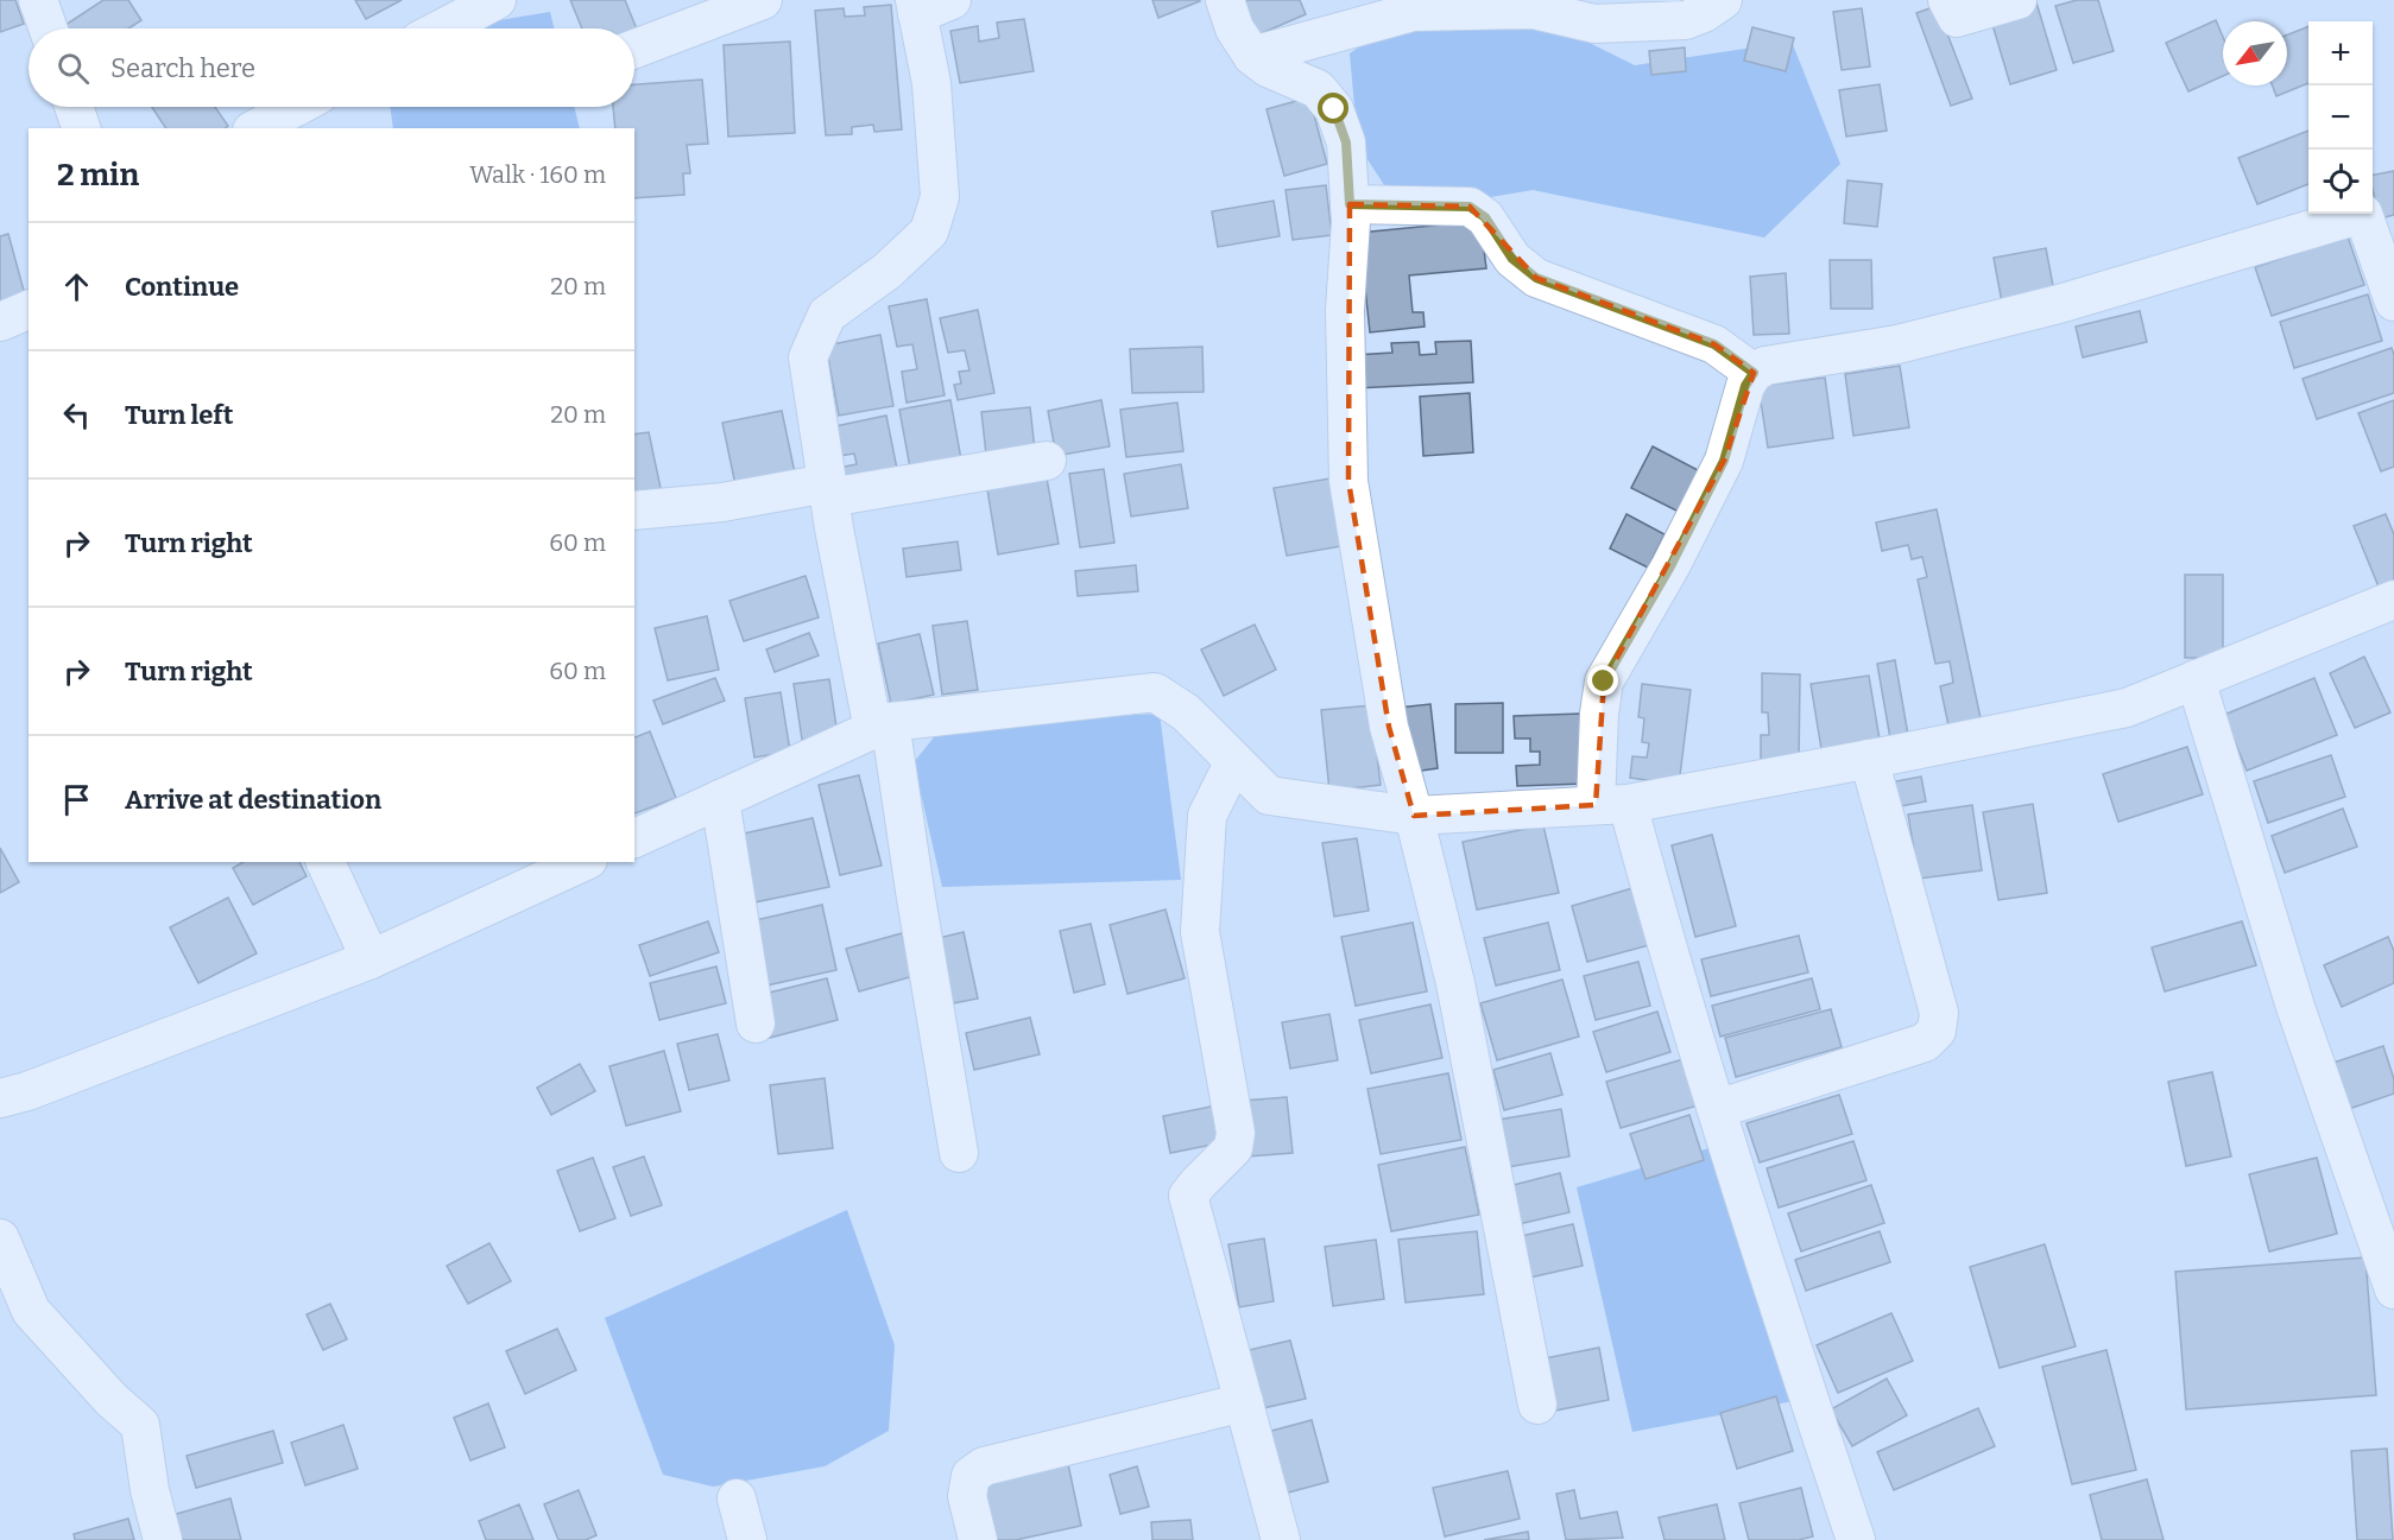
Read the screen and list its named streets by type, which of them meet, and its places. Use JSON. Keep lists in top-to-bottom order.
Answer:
{
  "north": "bottom left",
  "page": {
    "map_buttons": ["+", "−"],
    "search": "Search here",
    "heading": ["2 min", "Walk · 160 m"],
    "list": [
      ["Continue", "20 m"],
      ["Turn left", "20 m"],
      ["Turn right", "60 m"],
      ["Turn right", "60 m"],
      "Arrive at destination"
    ]
  }
}
